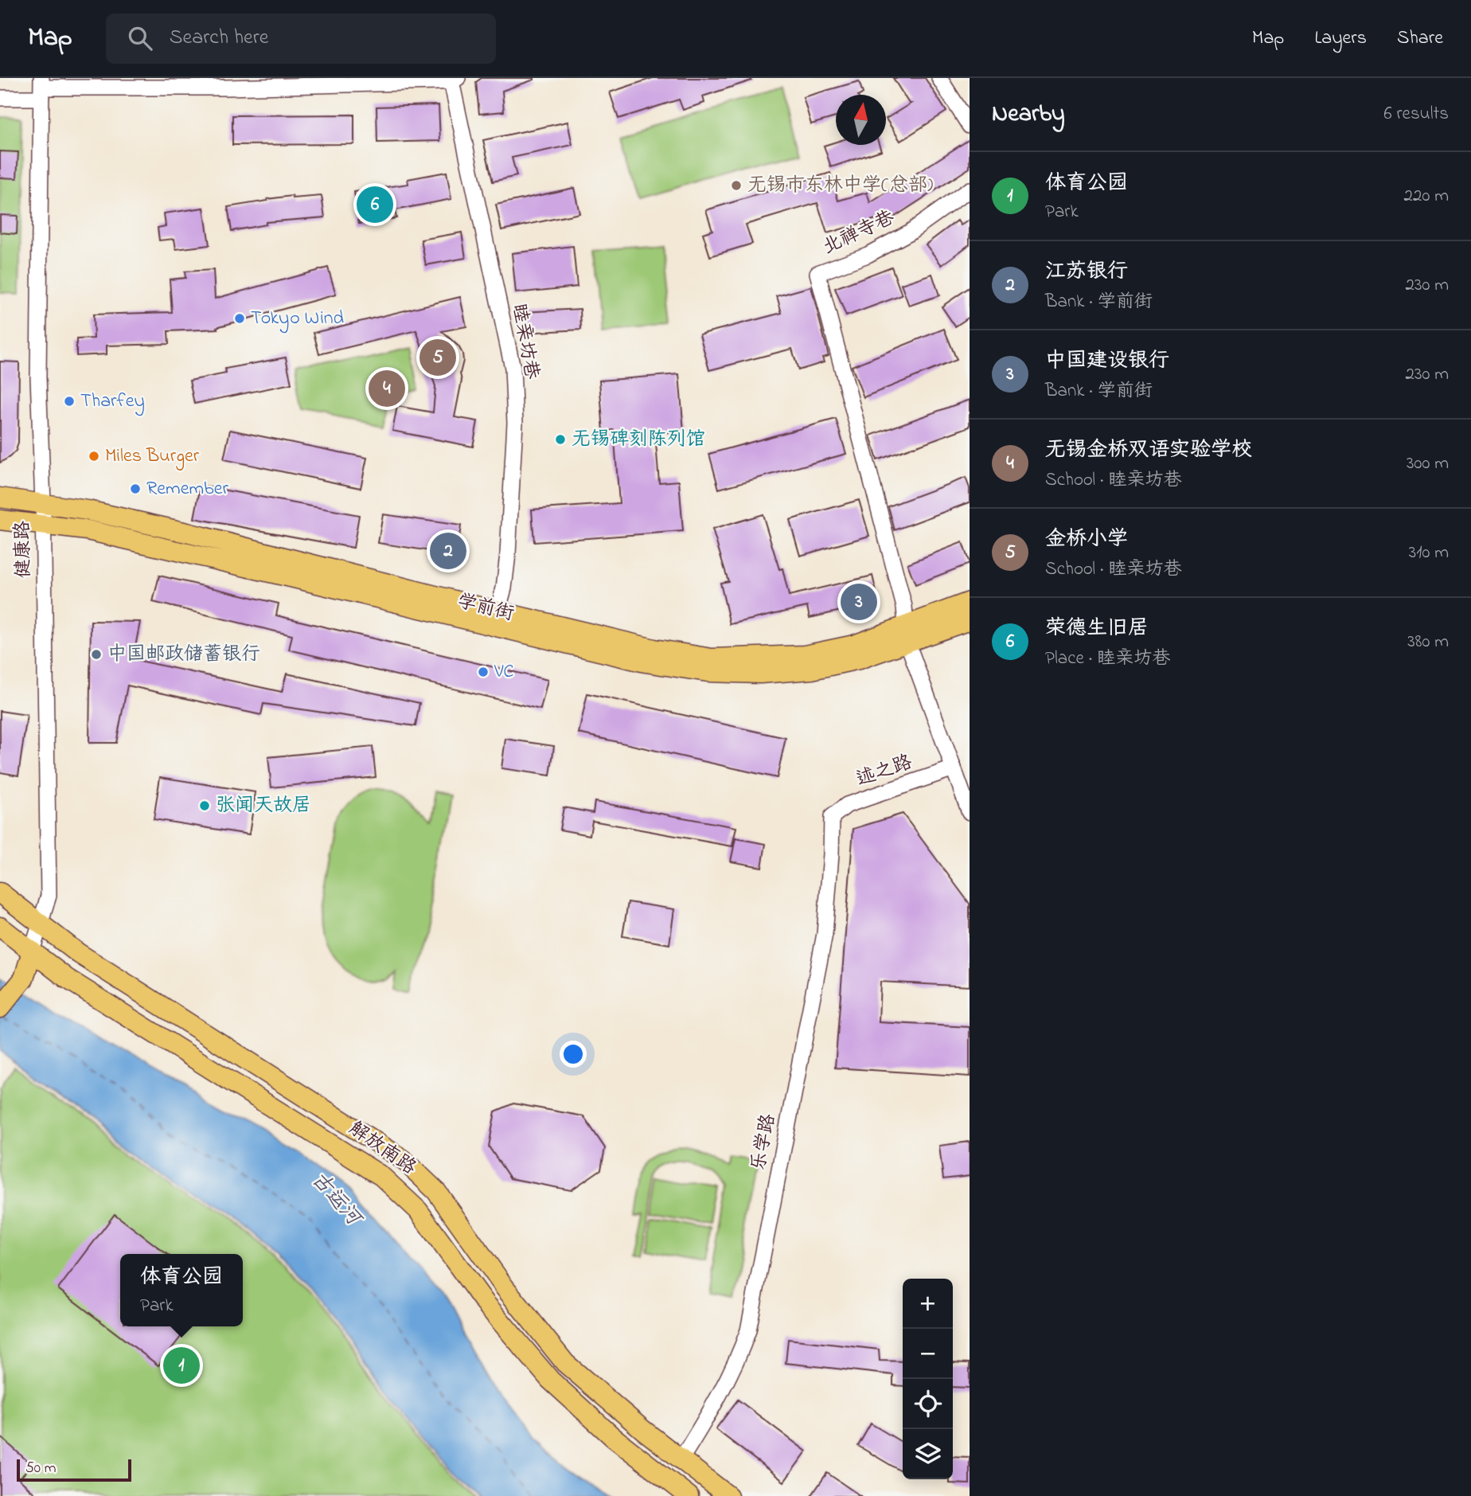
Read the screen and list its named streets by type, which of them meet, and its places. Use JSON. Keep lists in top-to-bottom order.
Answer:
{
  "streets": {
    "main road": ["学前街", "解放南路"],
    "street": [
      "北禅寺巷",
      "睦亲坊巷",
      "健康路",
      "述之路",
      "乐学路"
    ]
  },
  "crossings": [
    ["北禅寺巷", "学前街"],
    ["睦亲坊巷", "学前街"],
    ["健康路", "学前街"],
    ["健康路", "解放南路"],
    ["述之路", "乐学路"],
    ["乐学路", "解放南路"]
  ],
  "water": ["古运河"],
  "places": [
    "无锡市东林中学(总部)",
    "Tokyo Wind",
    "Tharfey",
    "无锡碑刻陈列馆",
    "Miles Burger",
    "Remember",
    "中国邮政储蓄银行",
    "VC",
    "张闻天故居"
  ],
  "scale_bar": "50 m",
  "north": "top",
  "page": {
    "header": "Map",
    "search": "Search here",
    "nav": ["Map", "Layers", "Share"],
    "heading": ["Nearby", "6 results"],
    "list": [
      {
        "mark": "1",
        "name": "体育公园",
        "note": "Park",
        "value": "220 m"
      },
      {
        "mark": "2",
        "name": "江苏银行",
        "note": "Bank · 学前街",
        "value": "230 m"
      },
      {
        "mark": "3",
        "name": "中国建设银行",
        "note": "Bank · 学前街",
        "value": "230 m"
      },
      {
        "mark": "4",
        "name": "无锡金桥双语实验学校",
        "note": "School · 睦亲坊巷",
        "value": "300 m"
      },
      {
        "mark": "5",
        "name": "金桥小学",
        "note": "School · 睦亲坊巷",
        "value": "310 m"
      },
      {
        "mark": "6",
        "name": "荣德生旧居",
        "note": "Place · 睦亲坊巷",
        "value": "380 m"
      }
    ],
    "pins": [
      "6",
      "5",
      "4",
      "2",
      "3",
      "1"
    ],
    "popup": ["体育公园", "Park"],
    "map_buttons": ["+", "−"],
    "scale": "50 m"
  }
}
